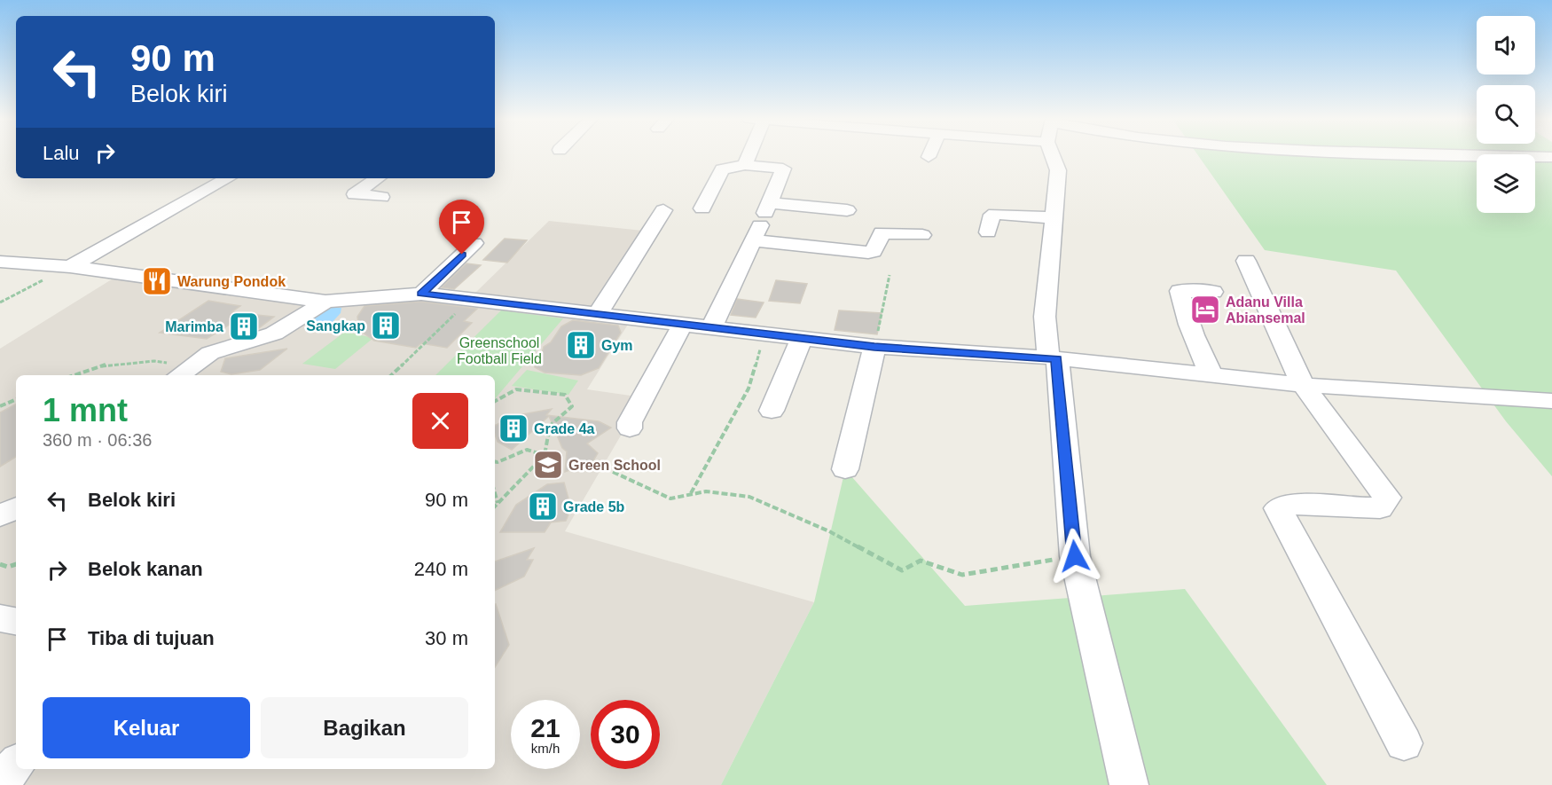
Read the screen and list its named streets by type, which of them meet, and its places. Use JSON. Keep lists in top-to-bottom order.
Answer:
{
  "parks": ["Greenschool Football Field"],
  "places": {
    "restaurant": ["Warung Pondok"],
    "hotel": ["Adanu Villa Abiansemal"],
    "building": [
      "Sangkap",
      "Marimba",
      "Gym",
      "Grade 4a",
      "Grade 5b"
    ],
    "school or university": ["Green School"]
  },
  "page": {
    "turn": ["90 m", "Belok kiri"],
    "then": "Lalu",
    "heading": ["1 mnt", "360 m · 06:36"],
    "list": [
      {
        "name": "Belok kiri",
        "value": "90 m"
      },
      {
        "name": "Belok kanan",
        "value": "240 m"
      },
      {
        "name": "Tiba di tujuan",
        "value": "30 m"
      }
    ],
    "buttons": ["Keluar", "Bagikan"],
    "speed": "21 km/h",
    "limit": "30"
  }
}
